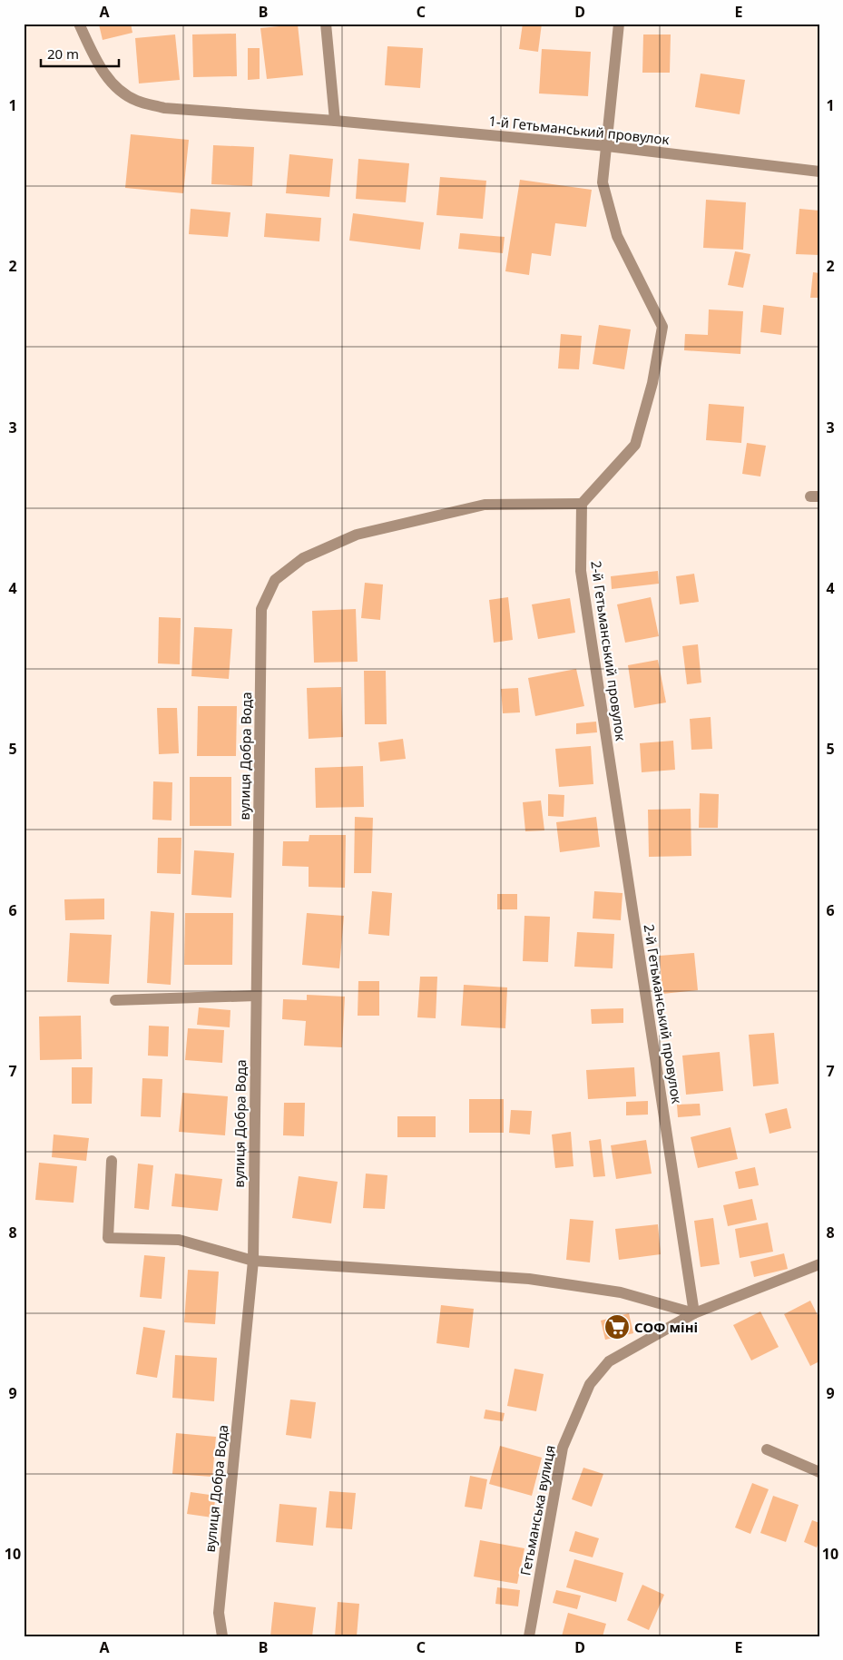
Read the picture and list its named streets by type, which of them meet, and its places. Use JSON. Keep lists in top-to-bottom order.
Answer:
{
  "streets": {
    "street": [
      "1-й Гетьманський провулок",
      "2-й Гетьманський провулок",
      "вулиця Добра Вода",
      "Гетьманська вулиця"
    ]
  },
  "crossings": [
    ["2-й Гетьманський провулок", "вулиця Добра Вода"],
    ["2-й Гетьманський провулок", "Гетьманська вулиця"]
  ],
  "places": {
    "supermarket": ["СОФ міні"]
  },
  "scale_bar": "20 m",
  "grid": {
    "columns": [
      "A",
      "B",
      "C",
      "D",
      "E"
    ],
    "rows": [
      "1",
      "2",
      "3",
      "4",
      "5",
      "6",
      "7",
      "8",
      "9",
      "10"
    ]
  }
}
